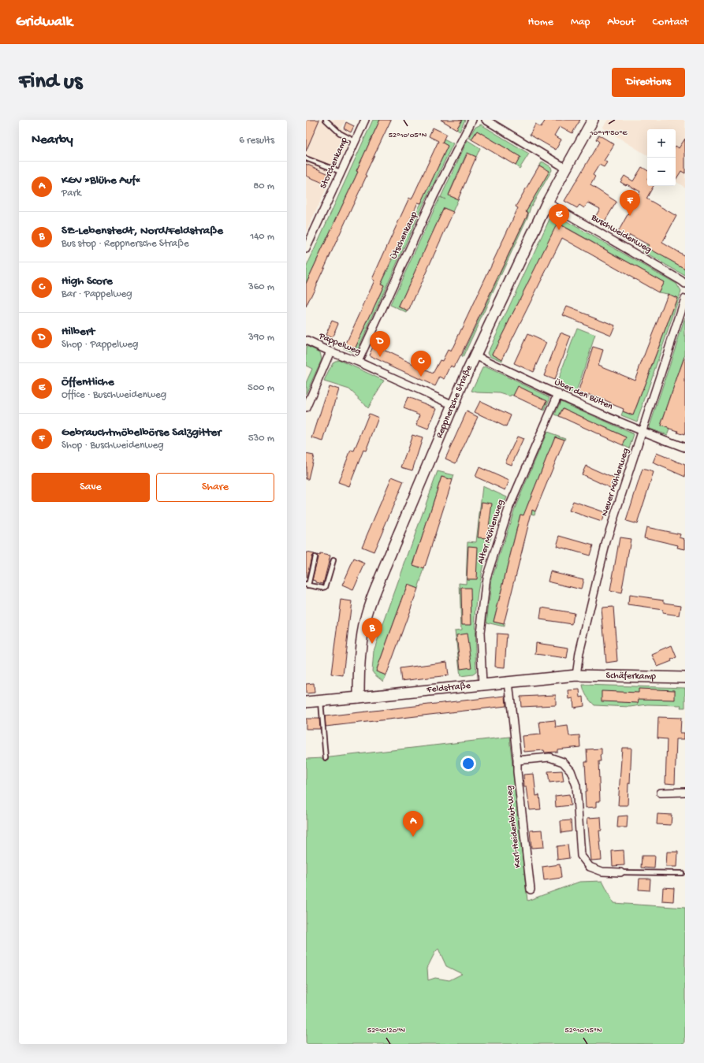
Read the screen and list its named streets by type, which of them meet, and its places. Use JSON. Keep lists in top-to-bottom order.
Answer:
{
  "streets": {
    "street": [
      "Storchenkamp",
      "Buschweidenweg",
      "Ütschenkamp",
      "Pappelweg",
      "Über den Bülten",
      "Reppnersche Straße",
      "Neuer Mühlenweg",
      "Alter Mühlenweg",
      "Schäferkamp",
      "Feldstraße",
      "Karl-Heidenblut-Weg"
    ]
  },
  "crossings": [
    ["Buschweidenweg", "Reppnersche Straße"],
    ["Ütschenkamp", "Pappelweg"],
    ["Pappelweg", "Reppnersche Straße"],
    ["Über den Bülten", "Reppnersche Straße"],
    ["Über den Bülten", "Neuer Mühlenweg"],
    ["Über den Bülten", "Alter Mühlenweg"],
    ["Reppnersche Straße", "Feldstraße"],
    ["Neuer Mühlenweg", "Schäferkamp"],
    ["Neuer Mühlenweg", "Feldstraße"],
    ["Alter Mühlenweg", "Feldstraße"],
    ["Schäferkamp", "Feldstraße"],
    ["Feldstraße", "Karl-Heidenblut-Weg"]
  ],
  "page": {
    "header": "Gridwalk",
    "nav": [
      "Home",
      "Map",
      "About",
      "Contact"
    ],
    "buttons": [
      "Directions",
      ["Save", "Share"]
    ],
    "title": "Find us",
    "heading": ["Nearby", "6 results"],
    "map_buttons": ["+", "−"],
    "list": [
      {
        "mark": "A",
        "name": "KGV »Blühe Auf«",
        "note": "Park",
        "value": "80 m"
      },
      {
        "mark": "B",
        "name": "SZ-Lebenstedt, Nord/Feldstraße",
        "note": "Bus stop · Reppnersche Straße",
        "value": "140 m"
      },
      {
        "mark": "C",
        "name": "High Score",
        "note": "Bar · Pappelweg",
        "value": "360 m"
      },
      {
        "mark": "D",
        "name": "Hilbert",
        "note": "Shop · Pappelweg",
        "value": "390 m"
      },
      {
        "mark": "E",
        "name": "Öffentliche",
        "note": "Office · Buschweidenweg",
        "value": "500 m"
      },
      {
        "mark": "F",
        "name": "Gebrauchtmöbelbörse Salzgitter",
        "note": "Shop · Buschweidenweg",
        "value": "530 m"
      }
    ],
    "pins": [
      "F",
      "E",
      "D",
      "C",
      "B",
      "A"
    ]
  },
  "coordinates": [
    "10°19'50\"E",
    "52°10'05\"N",
    "52°10'20\"N",
    "52°10'15\"N"
  ]
}
